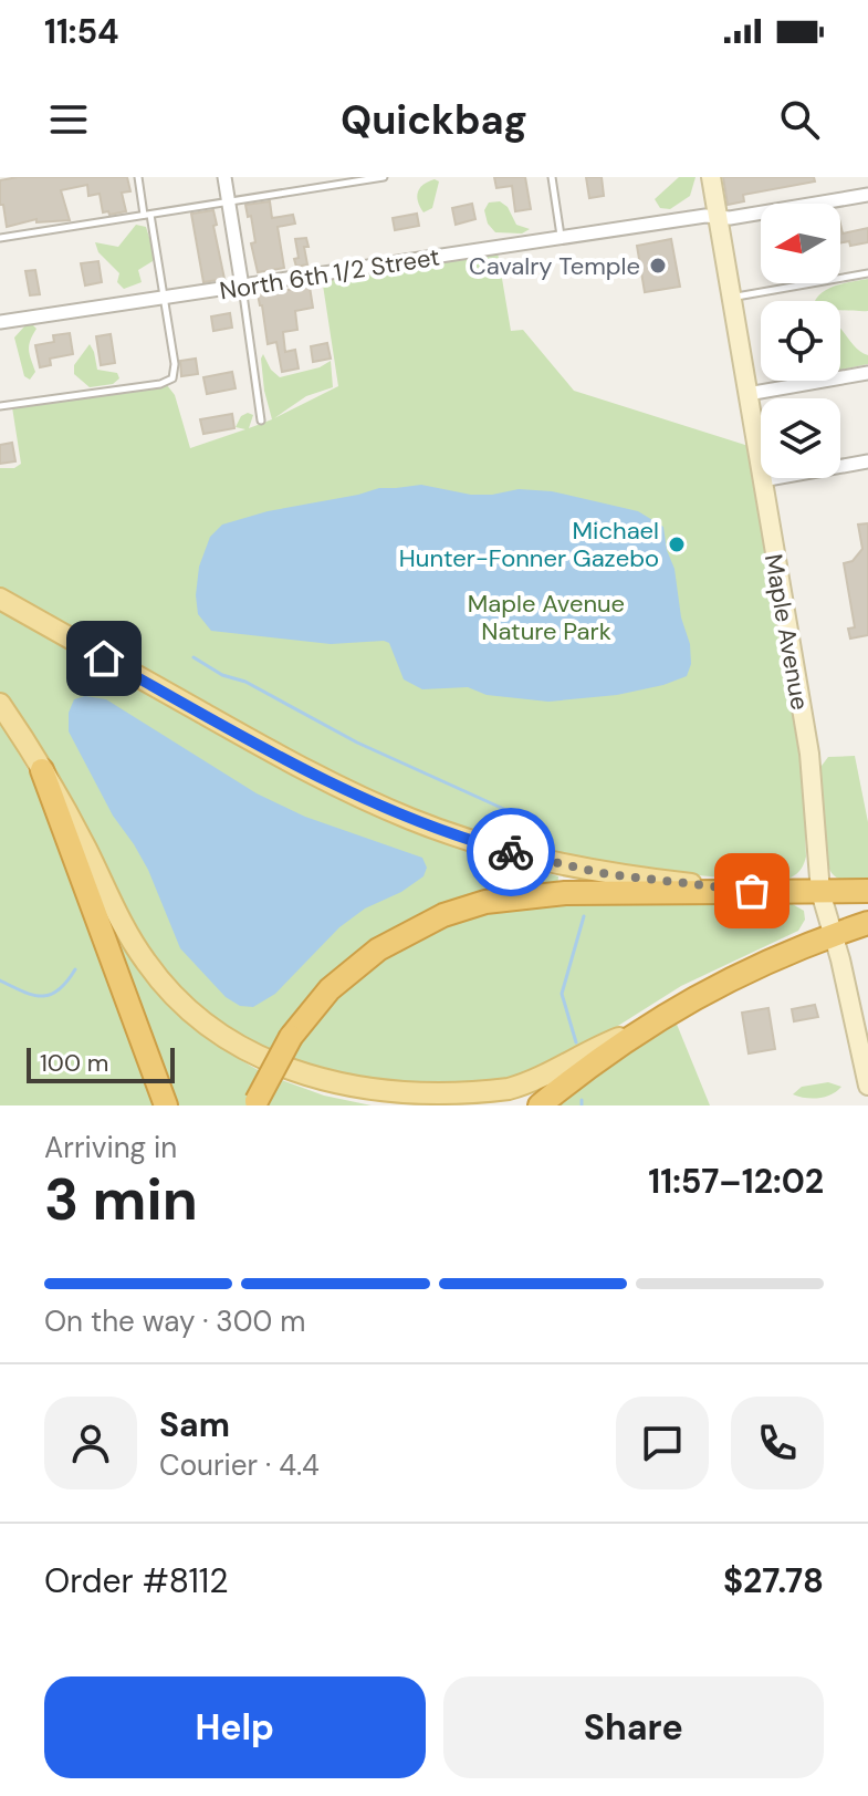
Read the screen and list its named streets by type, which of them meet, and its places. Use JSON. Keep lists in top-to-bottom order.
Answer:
{
  "streets": {
    "main road": ["Maple Avenue"],
    "street": ["North 6th 1/2 Street"]
  },
  "crossings": [
    ["North 6th 1/2 Street", "Maple Avenue"]
  ],
  "parks": ["Maple Avenue Nature Park"],
  "places": ["Cavalry Temple", "Michael Hunter-Fonner Gazebo"],
  "scale_bar": "100 m",
  "north": "left",
  "page": {
    "status": "11:54",
    "header": "Quickbag",
    "scale": "100 m",
    "heading": ["3 min", "Arriving in", "11:57–12:02"],
    "panel": [
      "Sam",
      "Courier · 4.4",
      "Order #8112",
      "$27.78"
    ],
    "bar": "On the way · 300 m",
    "buttons": ["Help", "Share"]
  }
}
